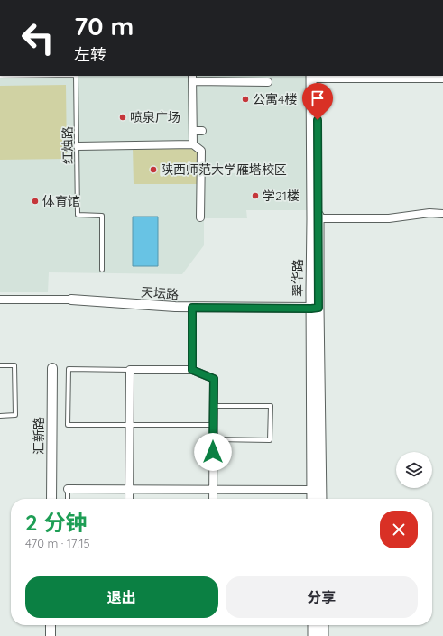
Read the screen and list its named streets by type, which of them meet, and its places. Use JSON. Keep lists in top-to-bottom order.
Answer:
{
  "streets": {
    "main road": ["翠华路"],
    "street": ["天坛路", "汇新路"],
    "lane": ["红烛路"]
  },
  "crossings": [
    ["翠华路", "天坛路"]
  ],
  "places": [
    "公寓4楼",
    "喷泉广场",
    "陕西师范大学雁塔校区",
    "学21楼",
    "体育馆"
  ],
  "page": {
    "turn": ["70 m", "左转"],
    "heading": ["2 分钟", "470 m · 17:15"],
    "buttons": ["退出", "分享"]
  }
}
